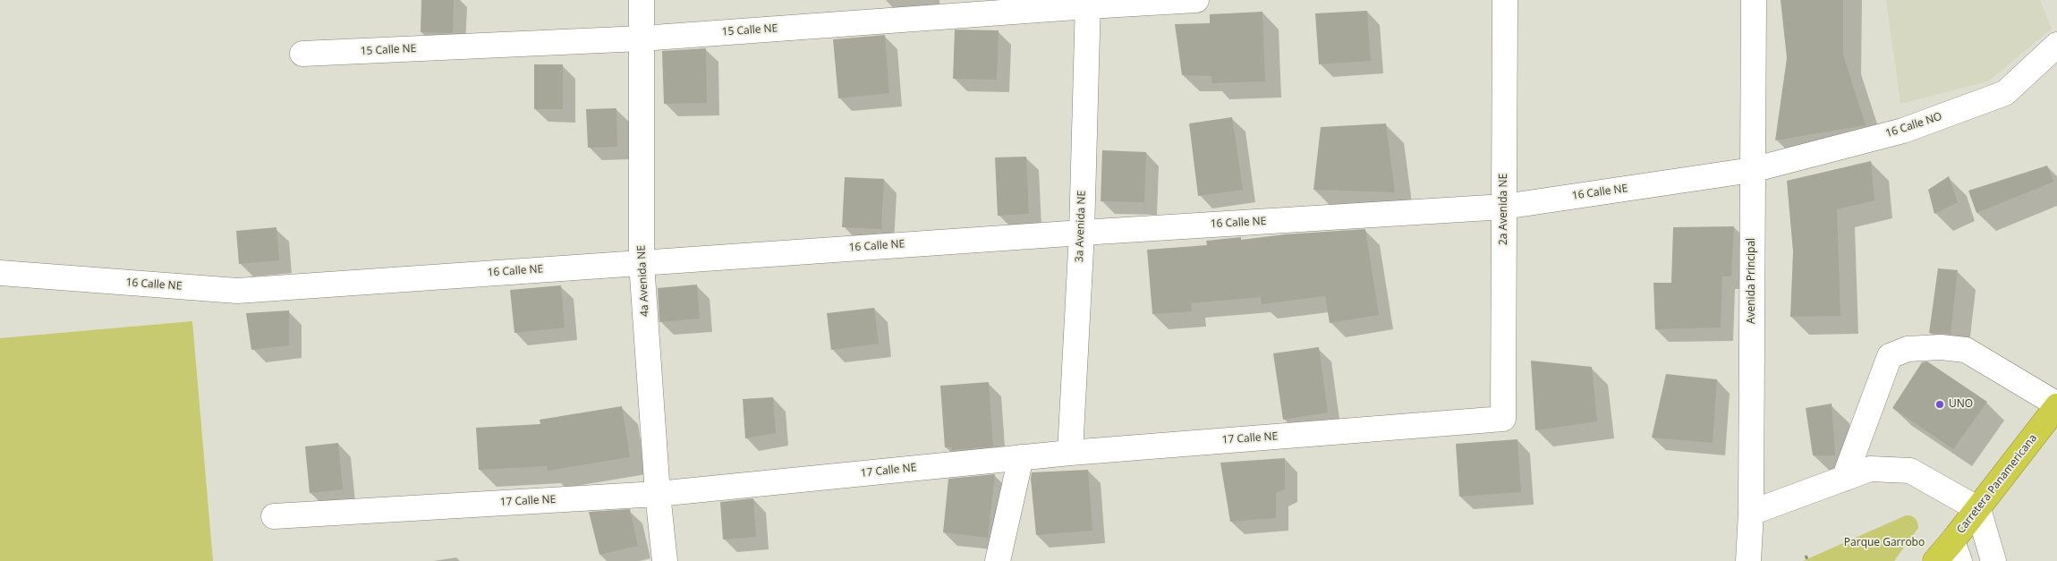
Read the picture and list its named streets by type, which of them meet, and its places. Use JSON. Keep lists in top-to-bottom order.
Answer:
{
  "streets": {
    "highway": ["Carretera Panamericana"],
    "street": [
      "15 Calle NE",
      "16 Calle NO",
      "16 Calle NE",
      "2a Avenida NE",
      "3a Avenida NE",
      "4a Avenida NE",
      "Avenida Principal",
      "17 Calle NE"
    ]
  },
  "crossings": [
    ["15 Calle NE", "3a Avenida NE"],
    ["15 Calle NE", "4a Avenida NE"],
    ["16 Calle NO", "16 Calle NE"],
    ["16 Calle NO", "Avenida Principal"],
    ["16 Calle NE", "2a Avenida NE"],
    ["16 Calle NE", "3a Avenida NE"],
    ["16 Calle NE", "4a Avenida NE"],
    ["16 Calle NE", "Avenida Principal"],
    ["2a Avenida NE", "17 Calle NE"],
    ["3a Avenida NE", "17 Calle NE"],
    ["4a Avenida NE", "17 Calle NE"]
  ],
  "parks": ["Parque Garrobo"],
  "places": ["UNO"]
}
